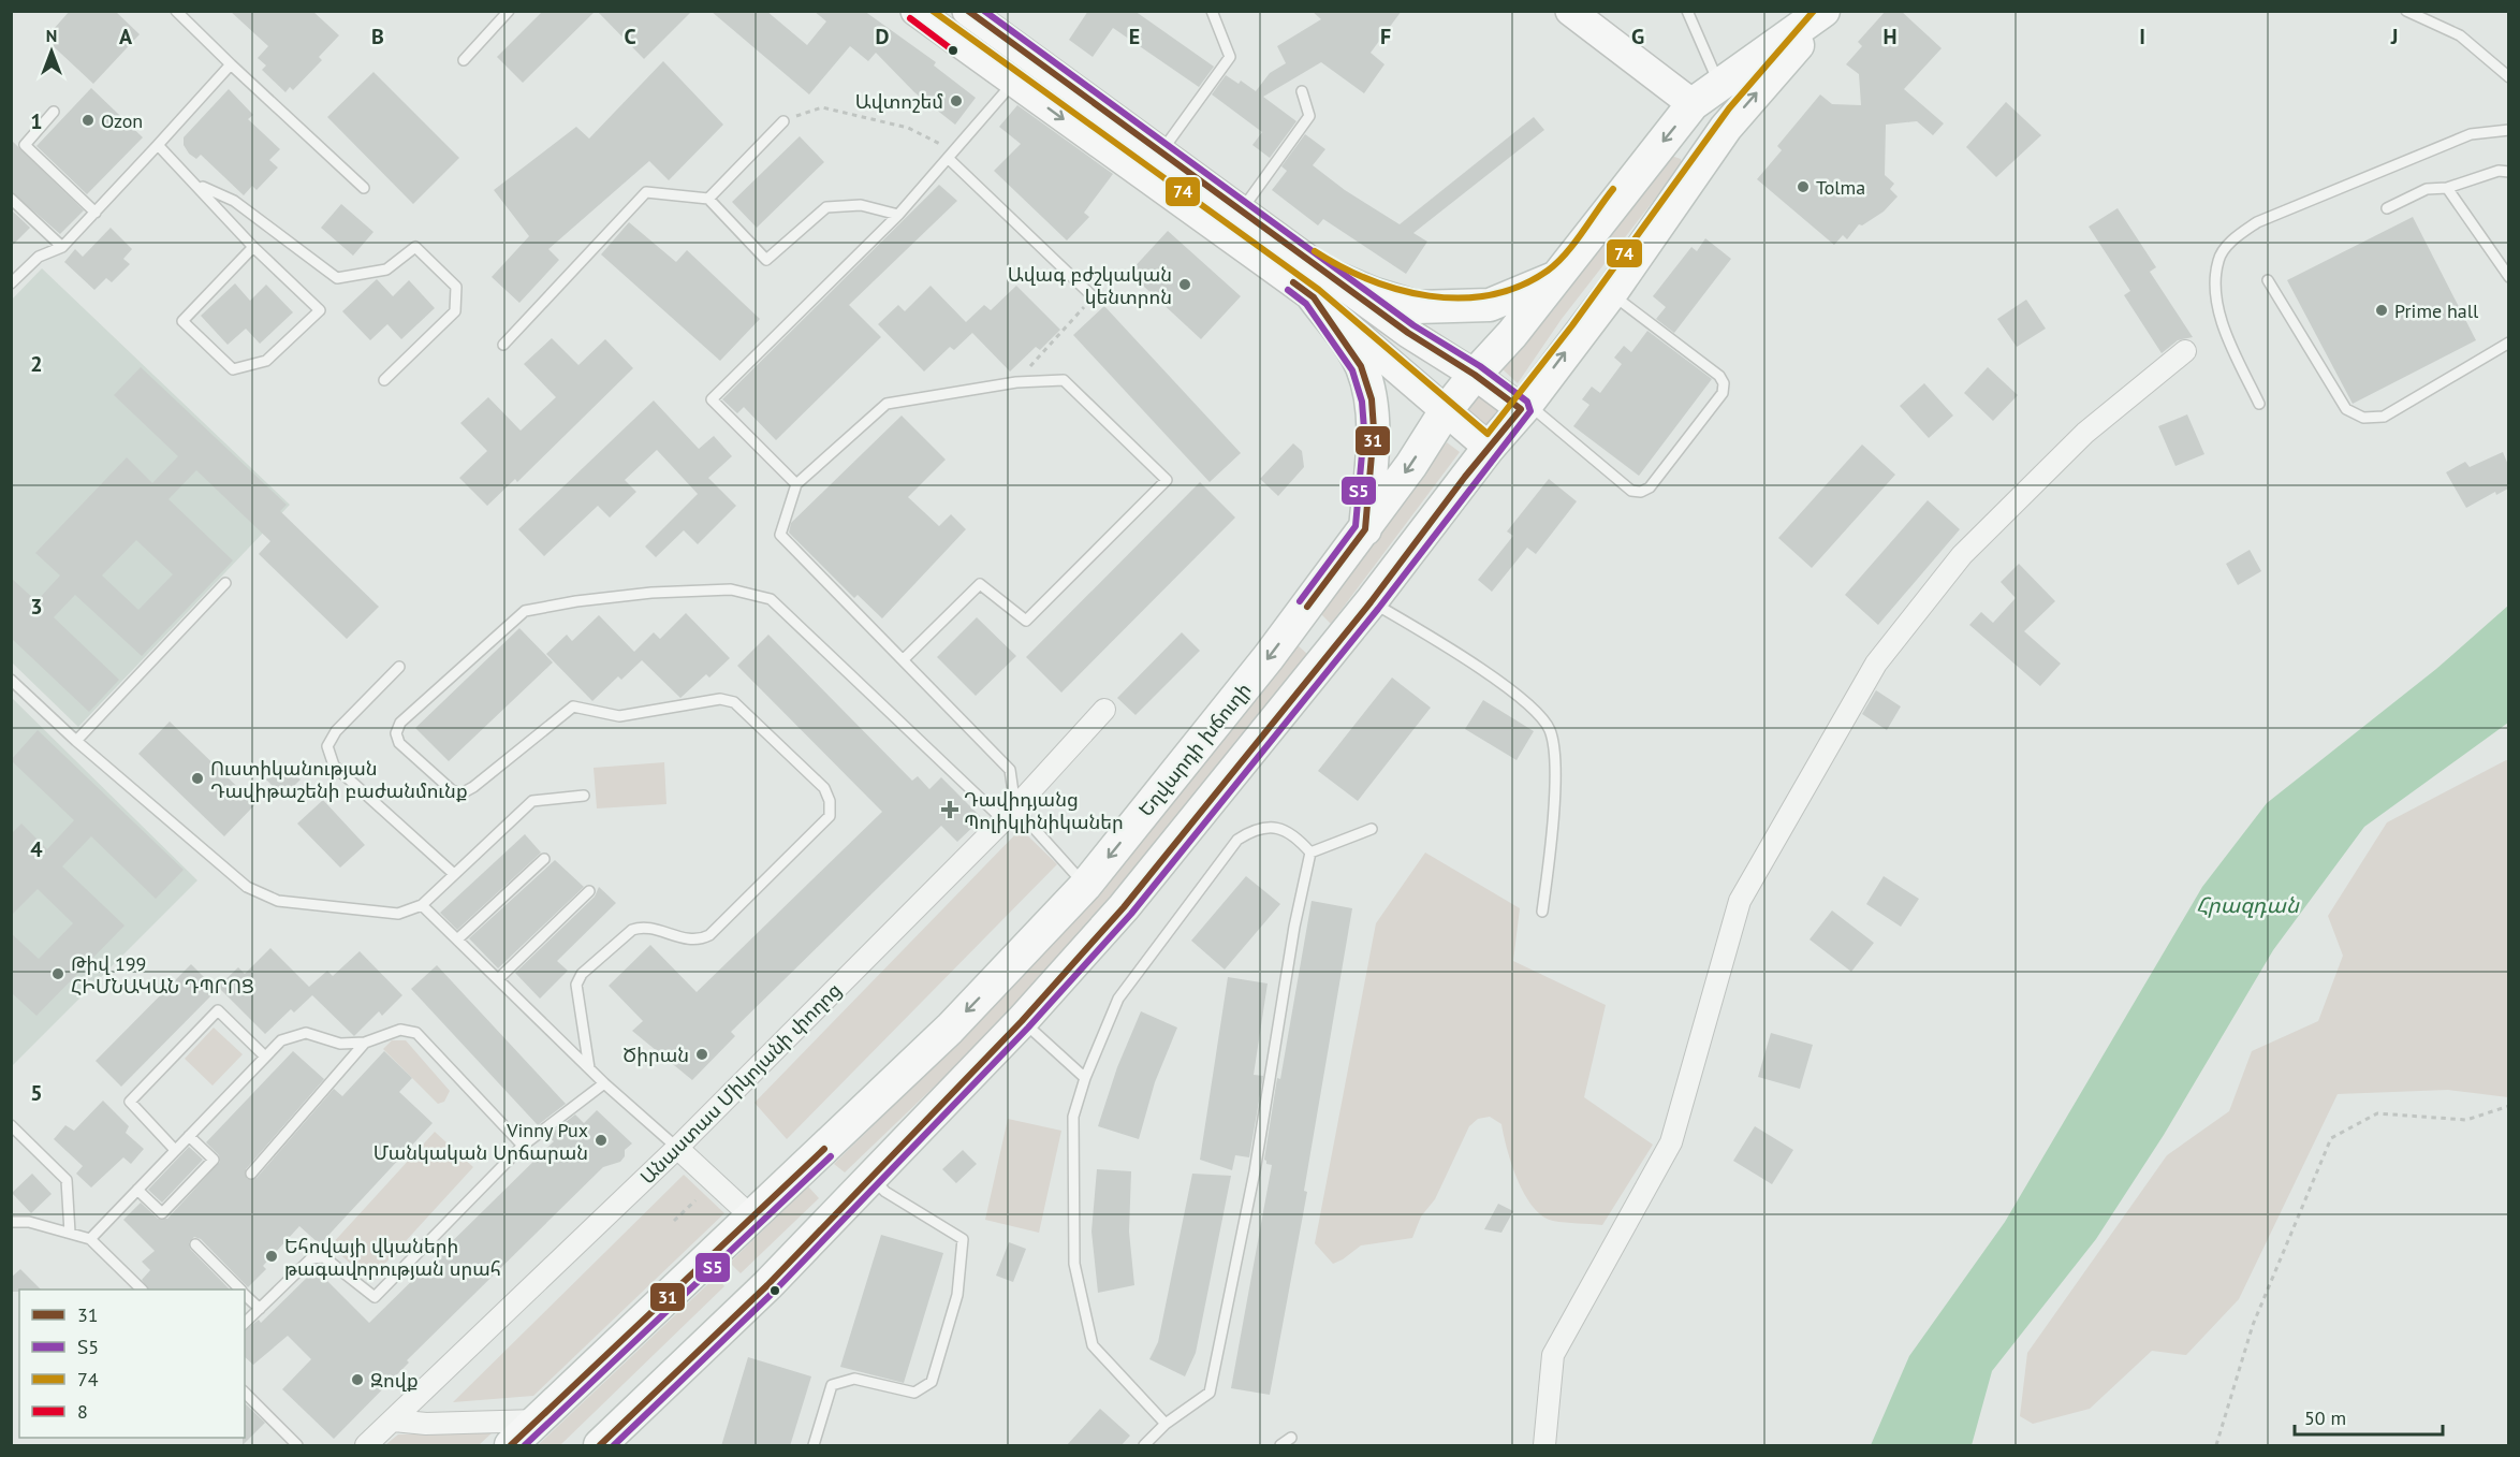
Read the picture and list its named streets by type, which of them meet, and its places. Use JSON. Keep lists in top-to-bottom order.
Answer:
{
  "streets": {
    "main road": ["Եղվարդի խճուղի"],
    "street": ["Անաստաս Միկոյանի փողոց"]
  },
  "water": ["Հրազդան"],
  "places": {
    "other": [
      "Ավտոշեմ",
      "Ozon",
      "Tolma",
      "Ավագ բժշկական կենտրոն",
      "Prime hall",
      "Ուստիկանության Դավիթաշենի բաժանմունք",
      "Թիվ 199 ՀԻՄՆԱԿԱՆ ԴՊՐՈՑ",
      "Ծիրան",
      "Vinny Pux Մանկական Սրճարան",
      "Եհովայի վկաների թագավորության սրահ",
      "Զովք"
    ],
    "health": ["Դավիդյանց Պոլիկլինիկաներ"]
  },
  "lines": [
    "transit line 31",
    "transit line Տ5",
    "transit line 74",
    "transit line 8"
  ],
  "legend": [
    "31",
    "Տ5",
    "74",
    "8"
  ],
  "scale_bar": "50 m",
  "north": "top",
  "grid": {
    "columns": [
      "A",
      "B",
      "C",
      "D",
      "E",
      "F",
      "G",
      "H",
      "I",
      "J"
    ],
    "rows": [
      "1",
      "2",
      "3",
      "4",
      "5"
    ]
  }
}
